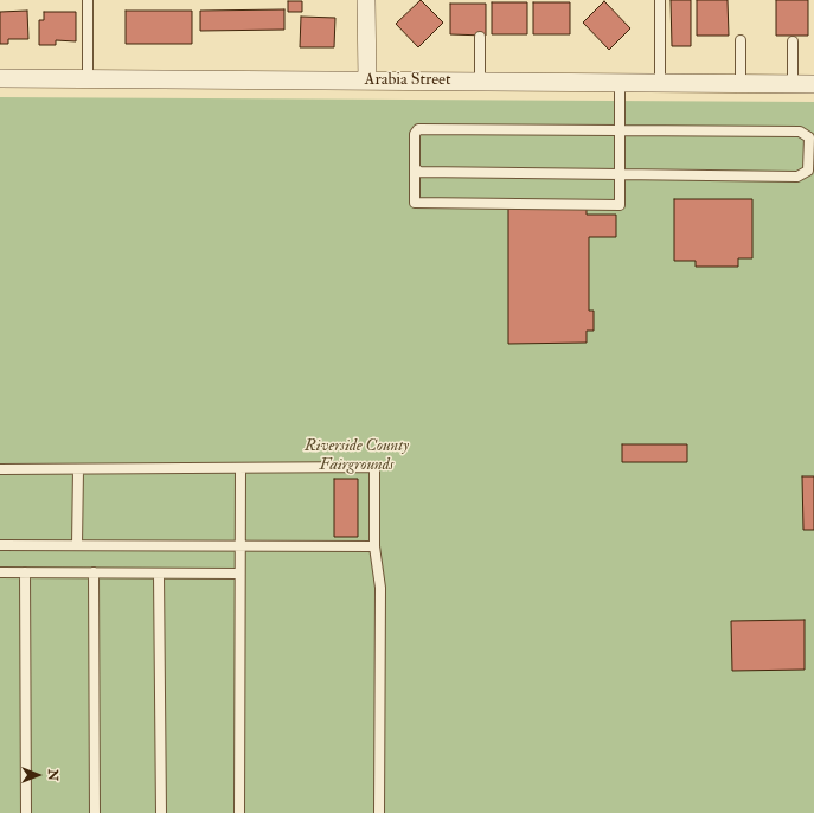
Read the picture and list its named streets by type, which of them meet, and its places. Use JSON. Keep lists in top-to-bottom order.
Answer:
{
  "streets": {
    "street": ["Arabia Street"]
  },
  "parks": ["Riverside County Fairgrounds"],
  "north": "right"
}
